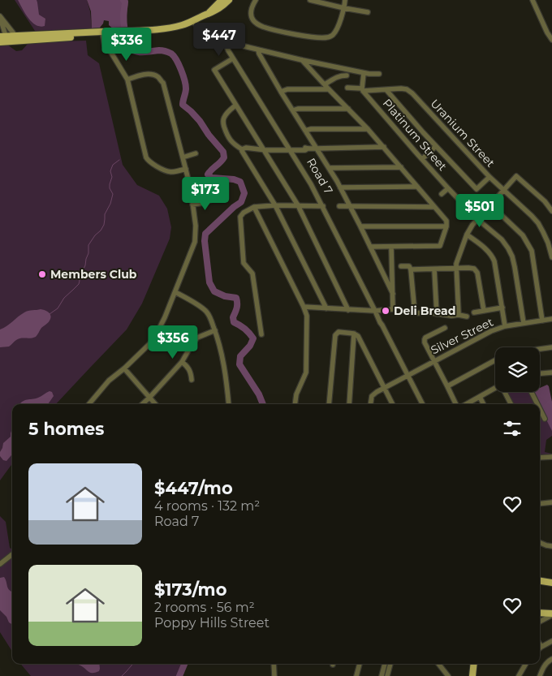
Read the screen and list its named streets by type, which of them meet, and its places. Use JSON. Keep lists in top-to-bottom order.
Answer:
{
  "streets": {
    "street": [
      "Uranium Street",
      "Platinum Street",
      "Road 7",
      "Silver Street"
    ]
  },
  "crossings": [
    ["Platinum Street", "Silver Street"],
    ["Road 7", "Silver Street"]
  ],
  "places": ["Members Club", "Deli Bread"],
  "page": {
    "price": [
      "$447",
      "$336",
      "$173",
      "$501",
      "$356"
    ],
    "heading": "5 homes",
    "list": [
      {
        "name": "$447/mo",
        "note": "4 rooms · 132 m² · Road 7"
      },
      {
        "name": "$173/mo",
        "note": "2 rooms · 56 m² · Poppy Hills Street"
      }
    ]
  }
}
